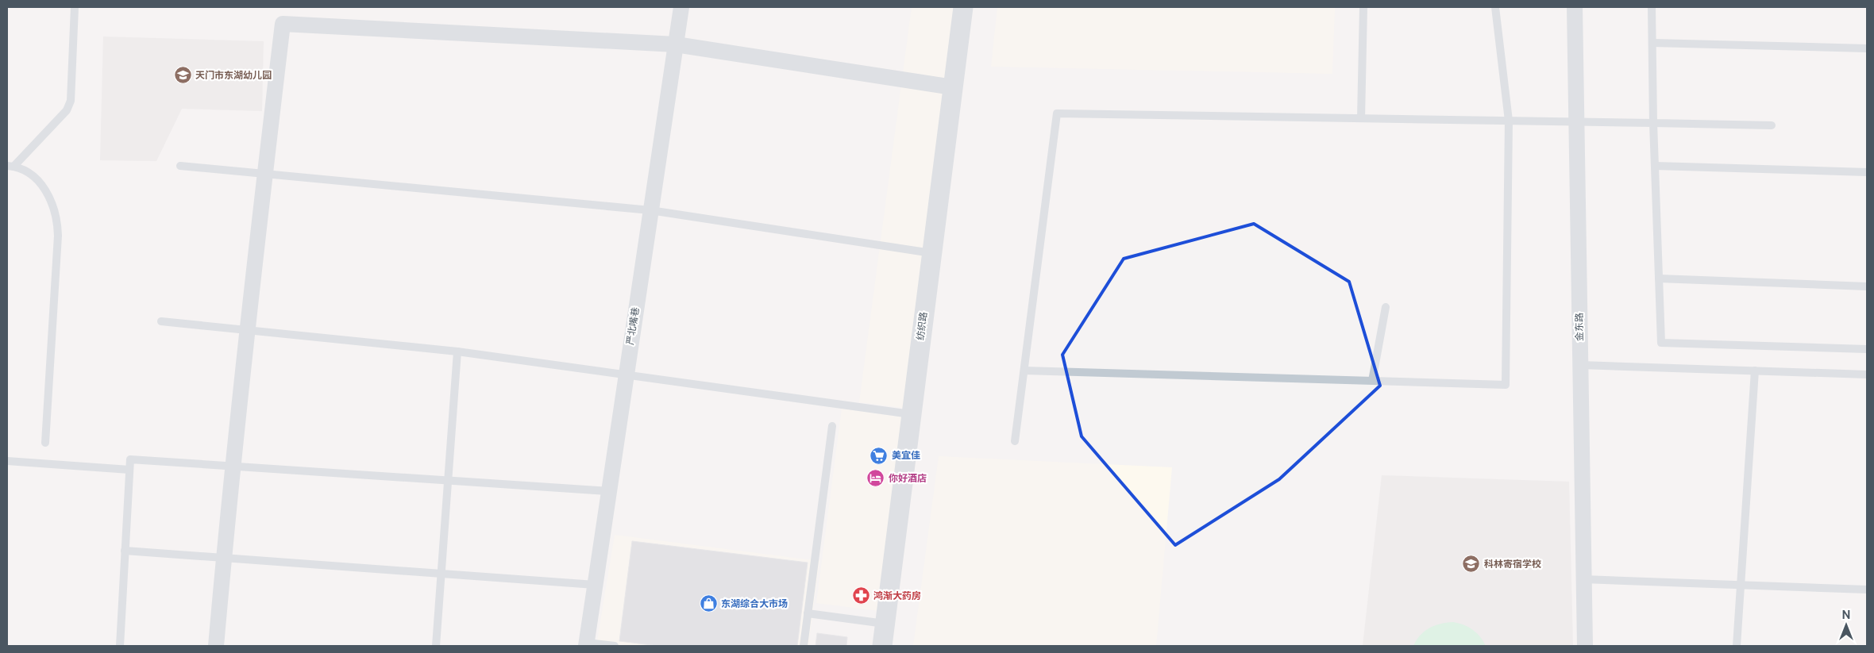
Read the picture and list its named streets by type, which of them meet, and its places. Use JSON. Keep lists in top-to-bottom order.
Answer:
{
  "streets": {
    "street": ["严北嘴巷", "纺织路", "金东路"]
  },
  "places": {
    "school or university": ["天门市东湖幼儿园", "科林寄宿学校"],
    "supermarket": ["美宜佳"],
    "hotel": ["你好酒店"],
    "pharmacy": ["鸿渐大药房"],
    "shop": ["东湖综合大市场"]
  },
  "north": "top"
}
